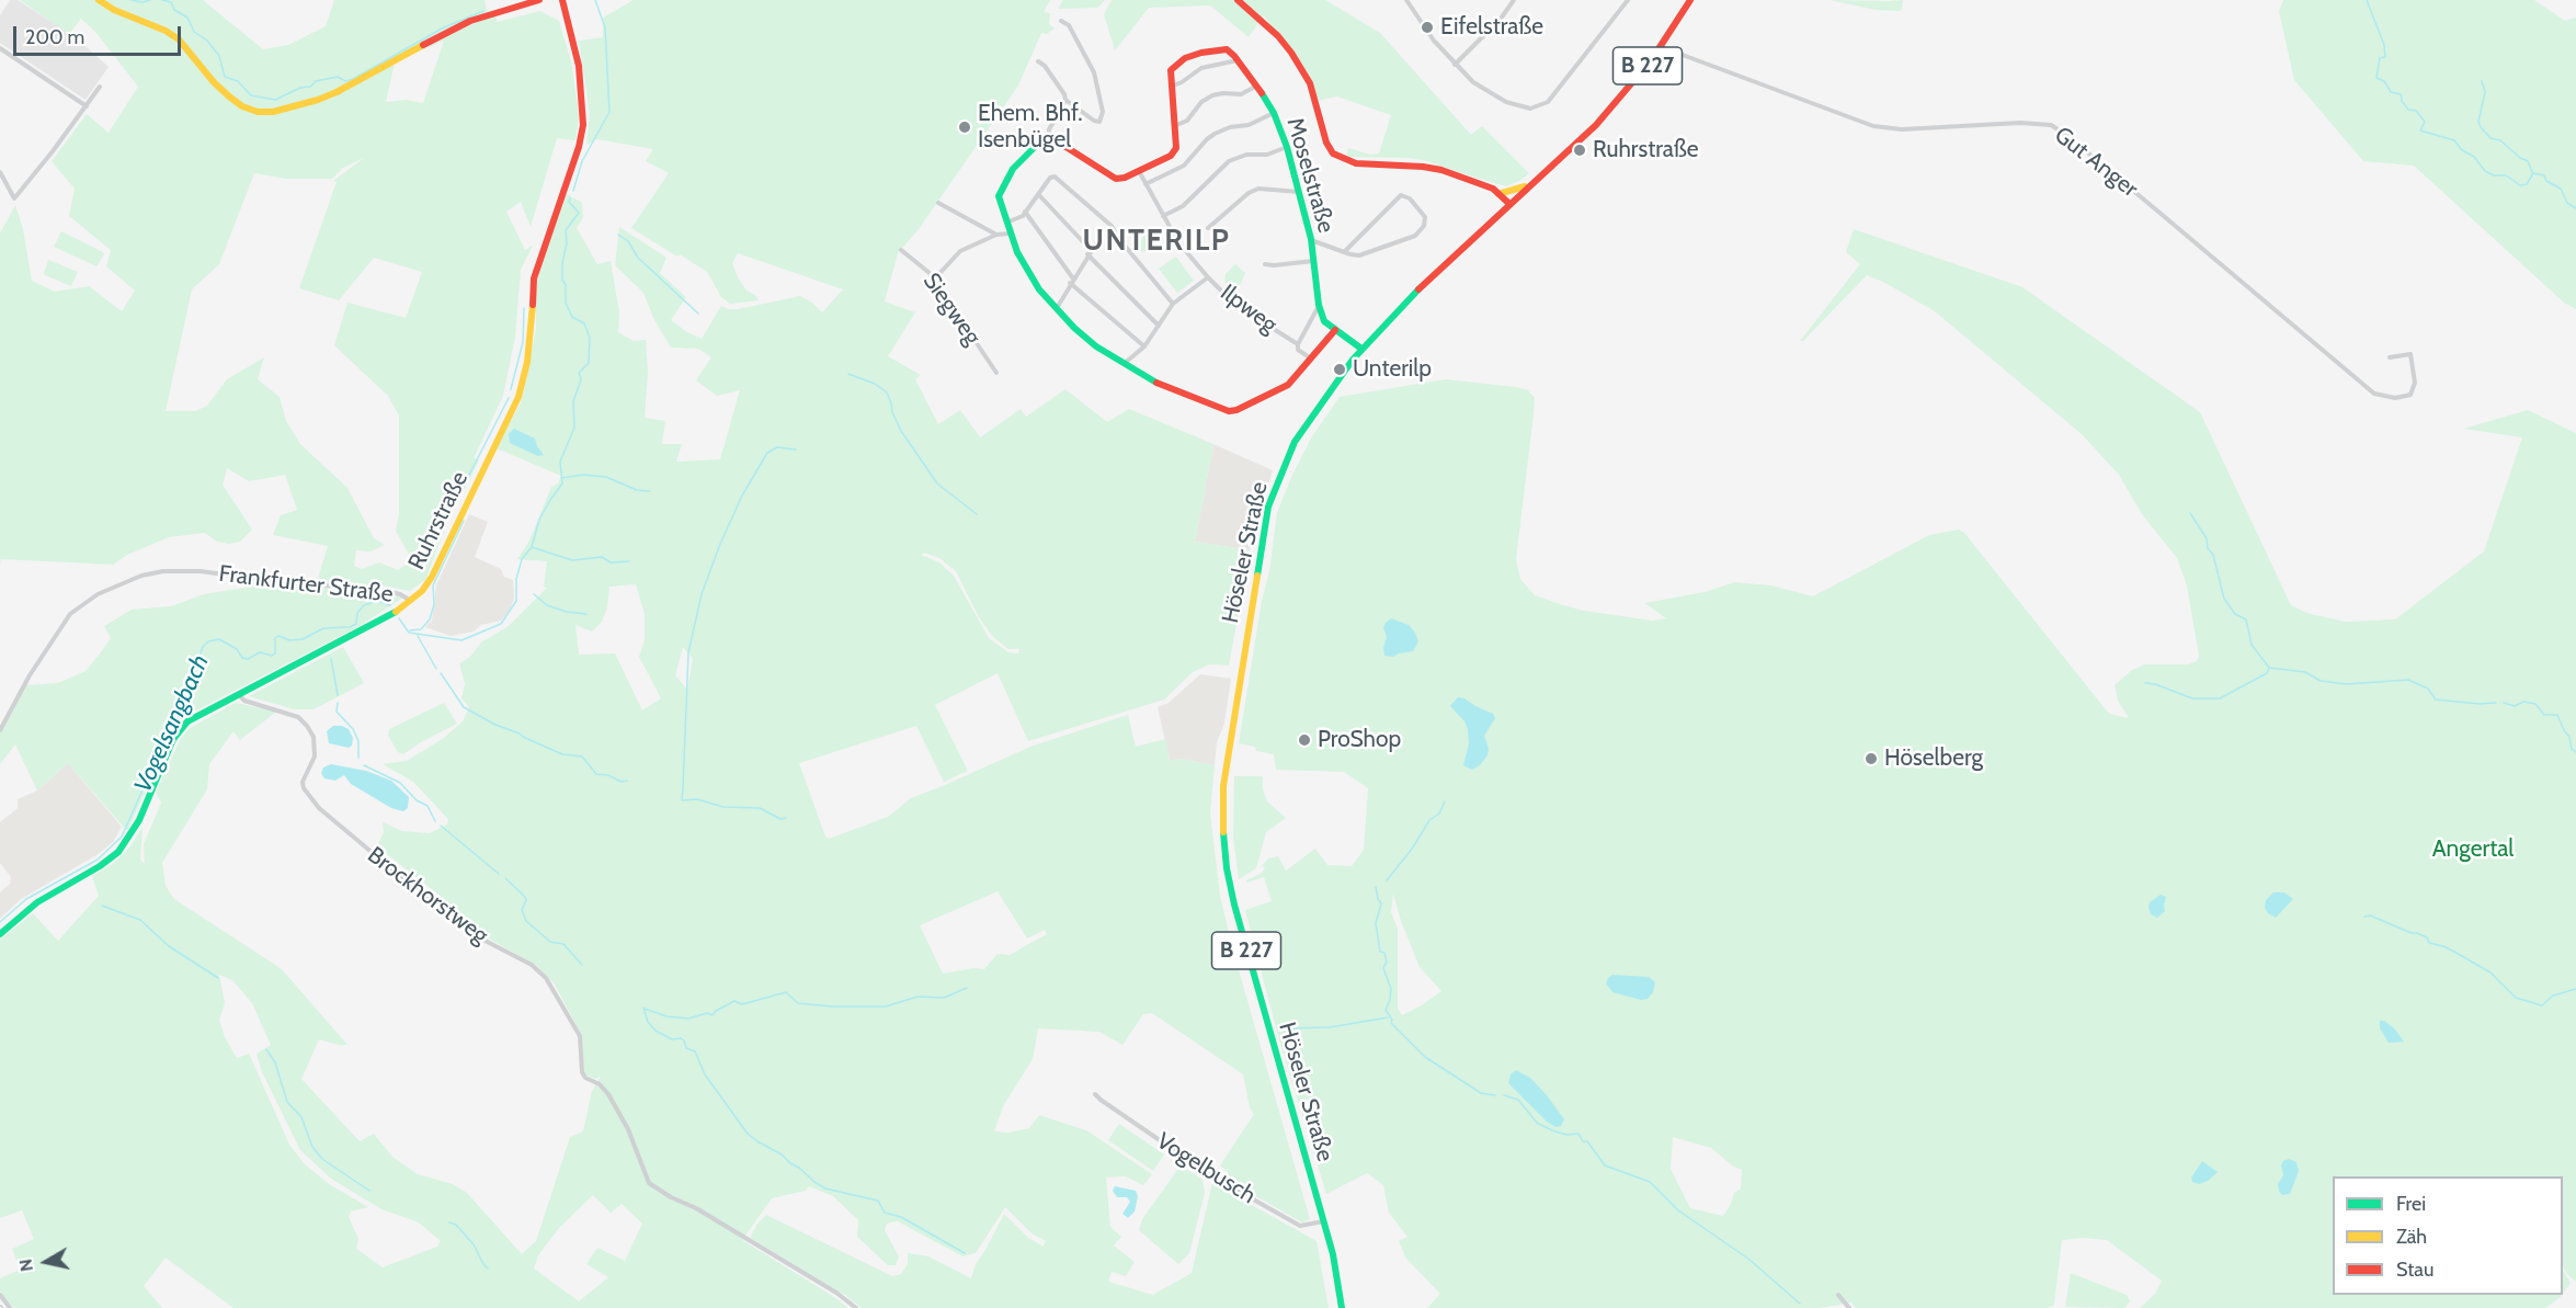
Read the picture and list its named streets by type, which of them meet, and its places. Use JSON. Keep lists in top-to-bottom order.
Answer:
{
  "streets": {
    "main road": [
      "B 227",
      "Moselstraße",
      "Ruhrstraße",
      "Höseler Straße"
    ],
    "street": [
      "Gut Anger",
      "Siegweg",
      "Ilpweg",
      "Frankfurter Straße",
      "Brockhorstweg",
      "Vogelbusch"
    ]
  },
  "crossings": [
    ["B 227", "Höseler Straße"],
    ["B 227", "Vogelbusch"],
    ["Gut Anger", "Höseler Straße"],
    ["Moselstraße", "Höseler Straße"],
    ["Ruhrstraße", "Frankfurter Straße"],
    ["Ruhrstraße", "Brockhorstweg"],
    ["Höseler Straße", "Vogelbusch"]
  ],
  "districts": ["UNTERILP"],
  "water": ["Vogelsangbach"],
  "parks": ["Angertal"],
  "places": [
    "Eifelstraße",
    "Ehem. Bhf. Isenbügel",
    "Ruhrstraße",
    "Unterilp",
    "ProShop",
    "Höselberg"
  ],
  "legend": ["Frei", "Zäh", "Stau"],
  "scale_bar": "200 m",
  "north": "left"
}
